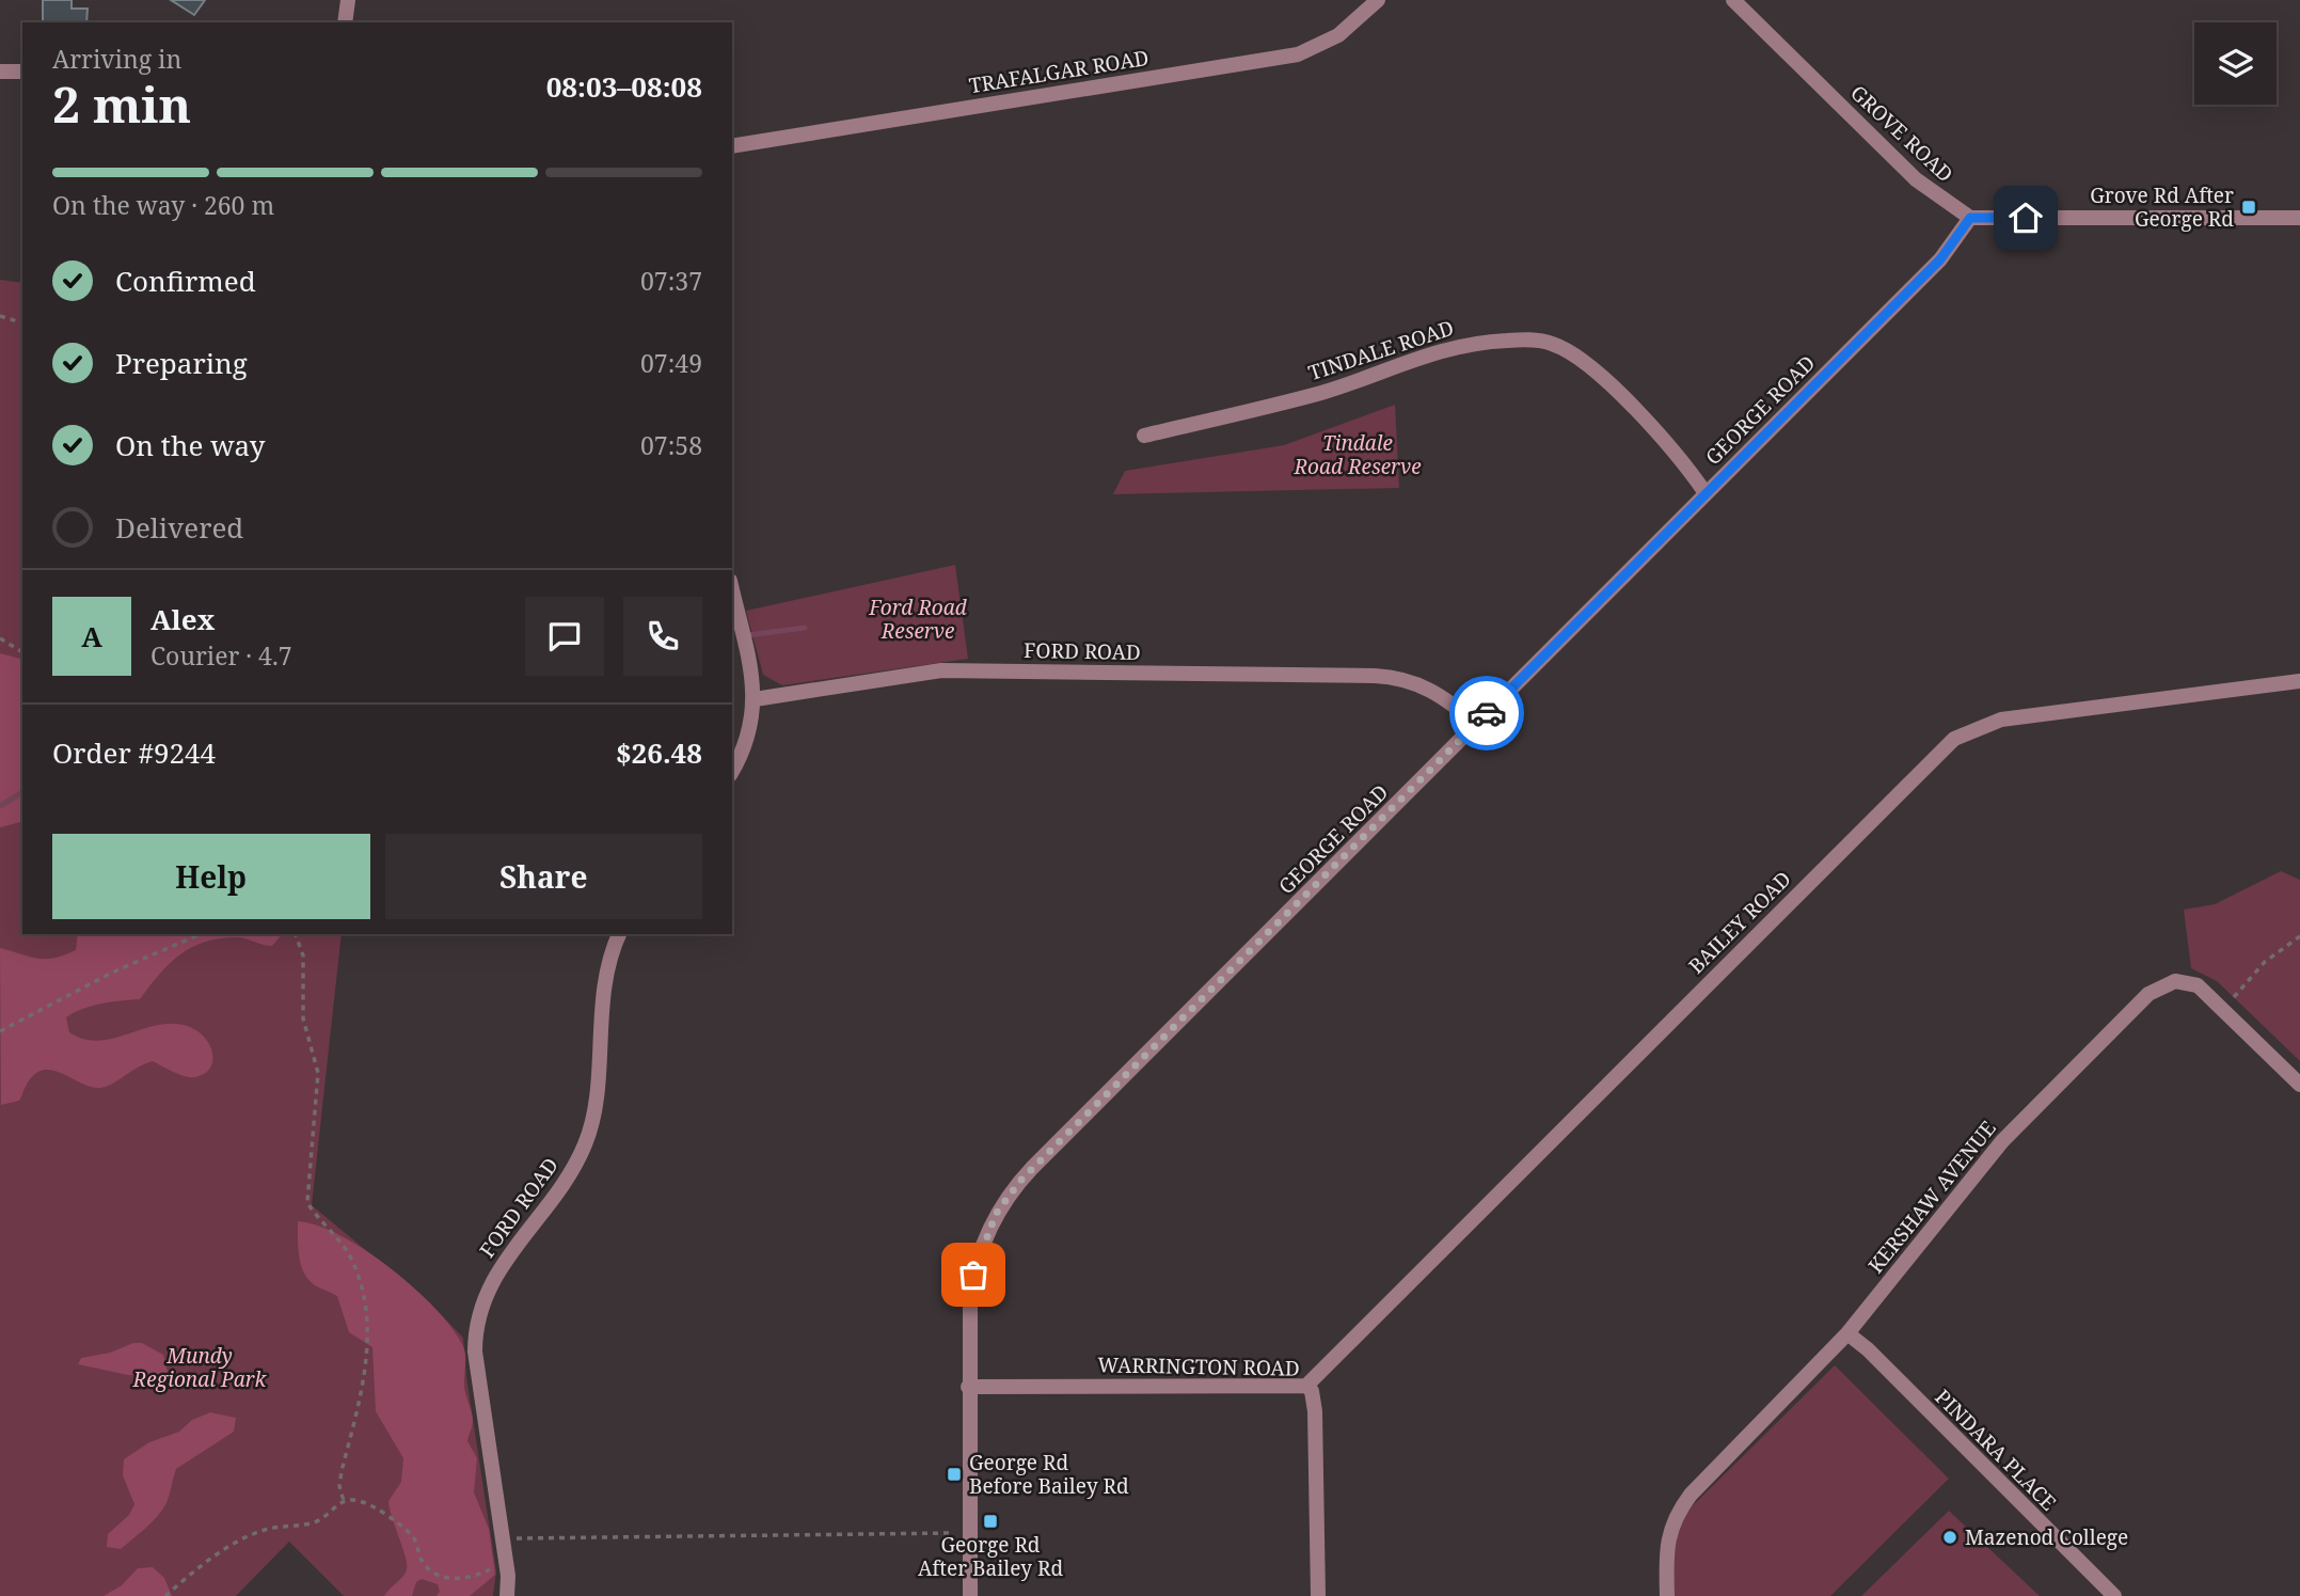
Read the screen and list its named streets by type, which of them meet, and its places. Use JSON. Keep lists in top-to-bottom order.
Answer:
{
  "streets": {
    "street": [
      "TRAFALGAR ROAD",
      "GROVE ROAD",
      "TINDALE ROAD",
      "GEORGE ROAD",
      "FORD ROAD",
      "BAILEY ROAD",
      "KERSHAW AVENUE",
      "WARRINGTON ROAD",
      "PINDARA PLACE"
    ]
  },
  "crossings": [
    ["GROVE ROAD", "GEORGE ROAD"],
    ["TINDALE ROAD", "GEORGE ROAD"],
    ["GEORGE ROAD", "FORD ROAD"],
    ["GEORGE ROAD", "WARRINGTON ROAD"],
    ["BAILEY ROAD", "WARRINGTON ROAD"],
    ["KERSHAW AVENUE", "PINDARA PLACE"]
  ],
  "parks": ["Tindale Road Reserve", "Ford Road Reserve", "Mundy Regional Park"],
  "places": {
    "transit": ["Grove Rd After George Rd", "George Rd Before Bailey Rd", "George Rd After Bailey Rd"],
    "other": ["Mazenod College"]
  },
  "page": {
    "heading": ["2 min", "Arriving in", "08:03–08:08"],
    "panel": [
      "Alex",
      "Courier · 4.7",
      "Order #9244",
      "$26.48"
    ],
    "bar": "On the way · 260 m",
    "list": [
      ["Confirmed", "07:37"],
      ["Preparing", "07:49"],
      ["On the way", "07:58"],
      "Delivered"
    ],
    "round": "A",
    "buttons": ["Help", "Share"]
  }
}
